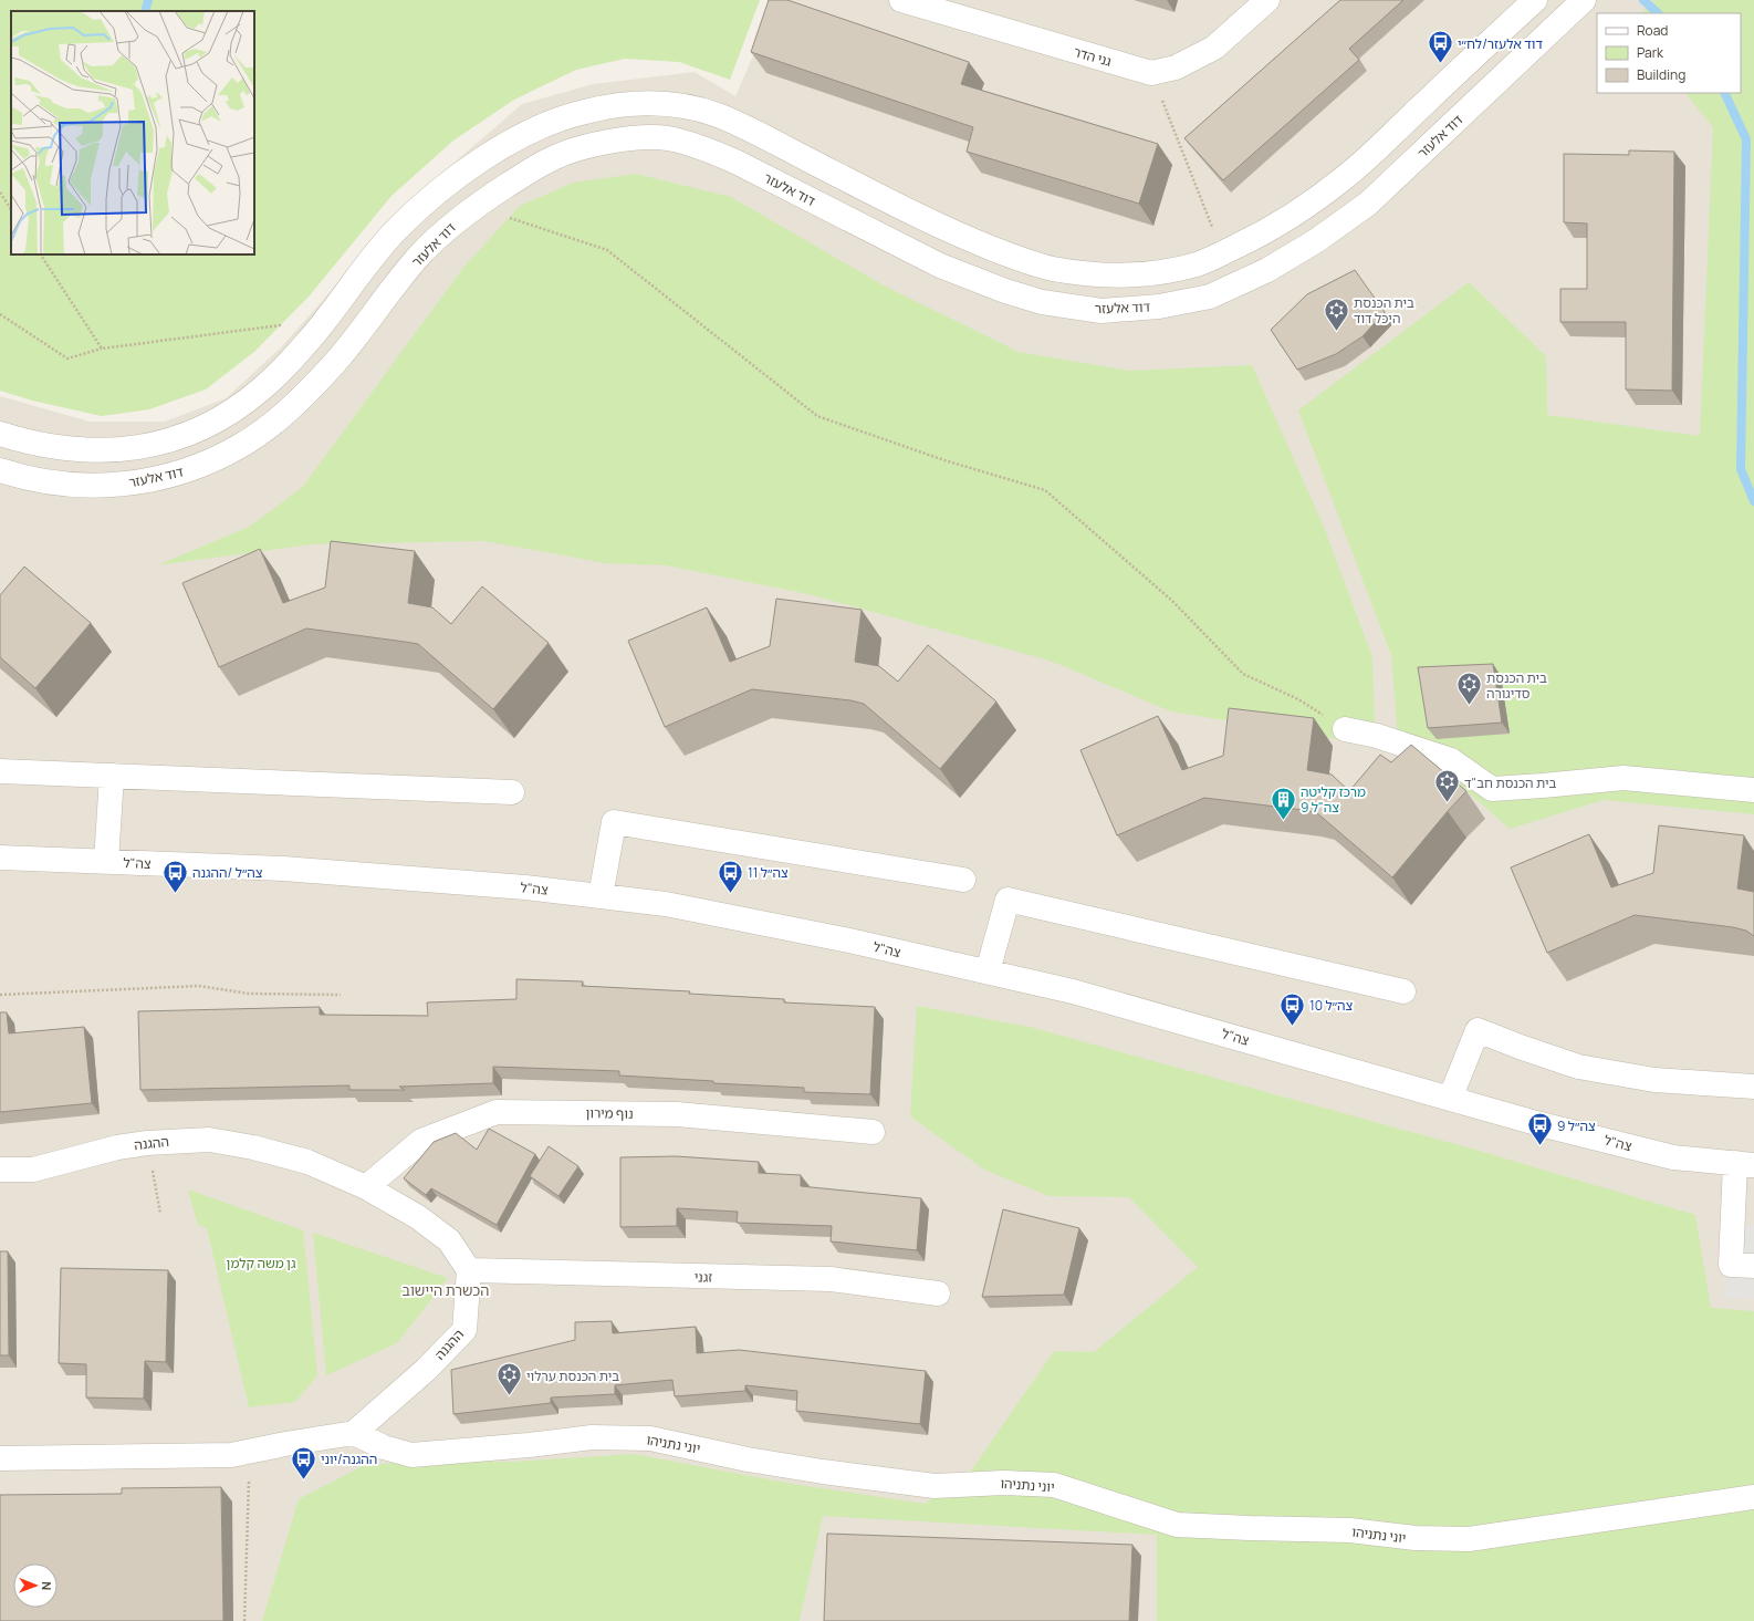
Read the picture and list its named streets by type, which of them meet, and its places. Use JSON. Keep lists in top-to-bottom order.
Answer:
{
  "streets": {
    "street": [
      "גני הדר",
      "דוד אלעזר",
      "צה\"ל",
      "נוף מירון",
      "ההגנה",
      "זגני",
      "יוני נתניהו"
    ]
  },
  "crossings": [
    ["נוף מירון", "ההגנה"],
    ["ההגנה", "זגני"],
    ["ההגנה", "יוני נתניהו"]
  ],
  "districts": ["הכשרת היישוב"],
  "parks": ["גן משה קלמן"],
  "places": {
    "bus stop": [
      "דוד אלעזר/לח״י",
      "צה״ל /ההגנה",
      "צה״ל 11",
      "צה״ל 10",
      "צה״ל 9",
      "ההגנה/יוני"
    ],
    "synagogue": [
      "בית הכנסת היכל דוד",
      "בית הכנסת סדיגורה",
      "בית הכנסת חב\"ד",
      "בית הכנסת ערלוי"
    ],
    "building": ["מרכז קליטה צה\"ל 9"]
  },
  "legend": ["Road", "Park", "Building"],
  "north": "right"
}
